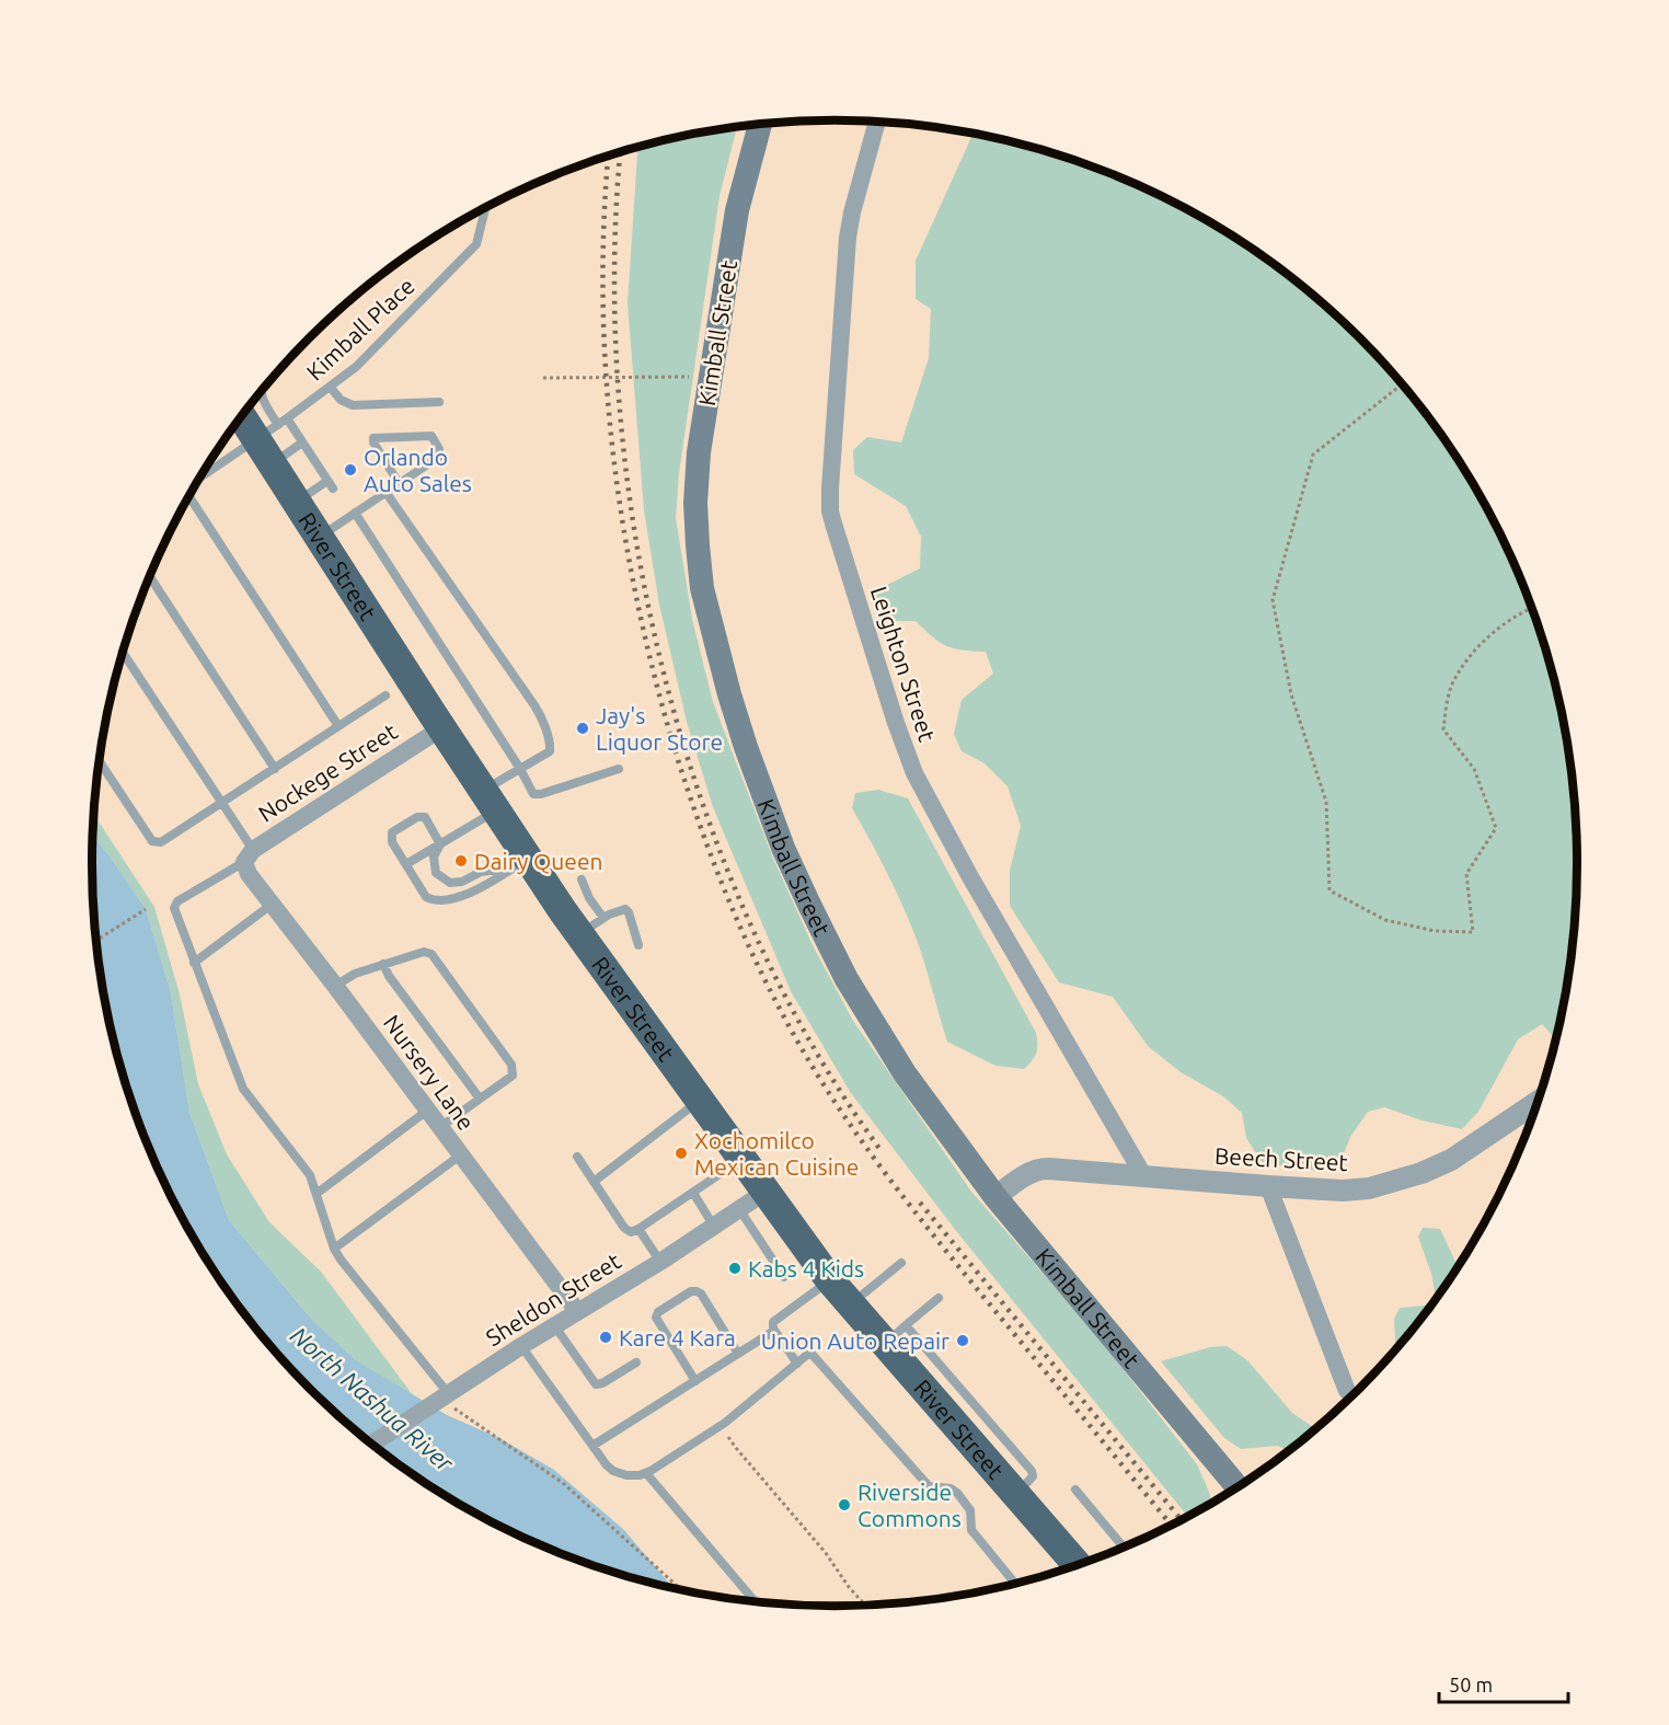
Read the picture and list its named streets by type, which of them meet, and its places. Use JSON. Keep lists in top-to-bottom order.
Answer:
{
  "streets": {
    "highway": ["River Street"],
    "main road": ["Kimball Street"],
    "street": [
      "Leighton Street",
      "Nockege Street",
      "Nursery Lane",
      "Beech Street",
      "Sheldon Street"
    ],
    "lane": ["Kimball Place"]
  },
  "crossings": [
    ["Kimball Place", "River Street"],
    ["Kimball Street", "Beech Street"],
    ["River Street", "Nockege Street"],
    ["River Street", "Sheldon Street"],
    ["Leighton Street", "Beech Street"],
    ["Nockege Street", "Nursery Lane"],
    ["Nursery Lane", "Sheldon Street"]
  ],
  "water": ["North Nashua River"],
  "places": [
    "Orlando Auto Sales",
    "Jay's Liquor Store",
    "Dairy Queen",
    "Xochomilco Mexican Cuisine",
    "Kabs 4 Kids",
    "Kare 4 Kara",
    "Union Auto Repair",
    "Riverside Commons"
  ],
  "scale_bar": "50 m"
}
